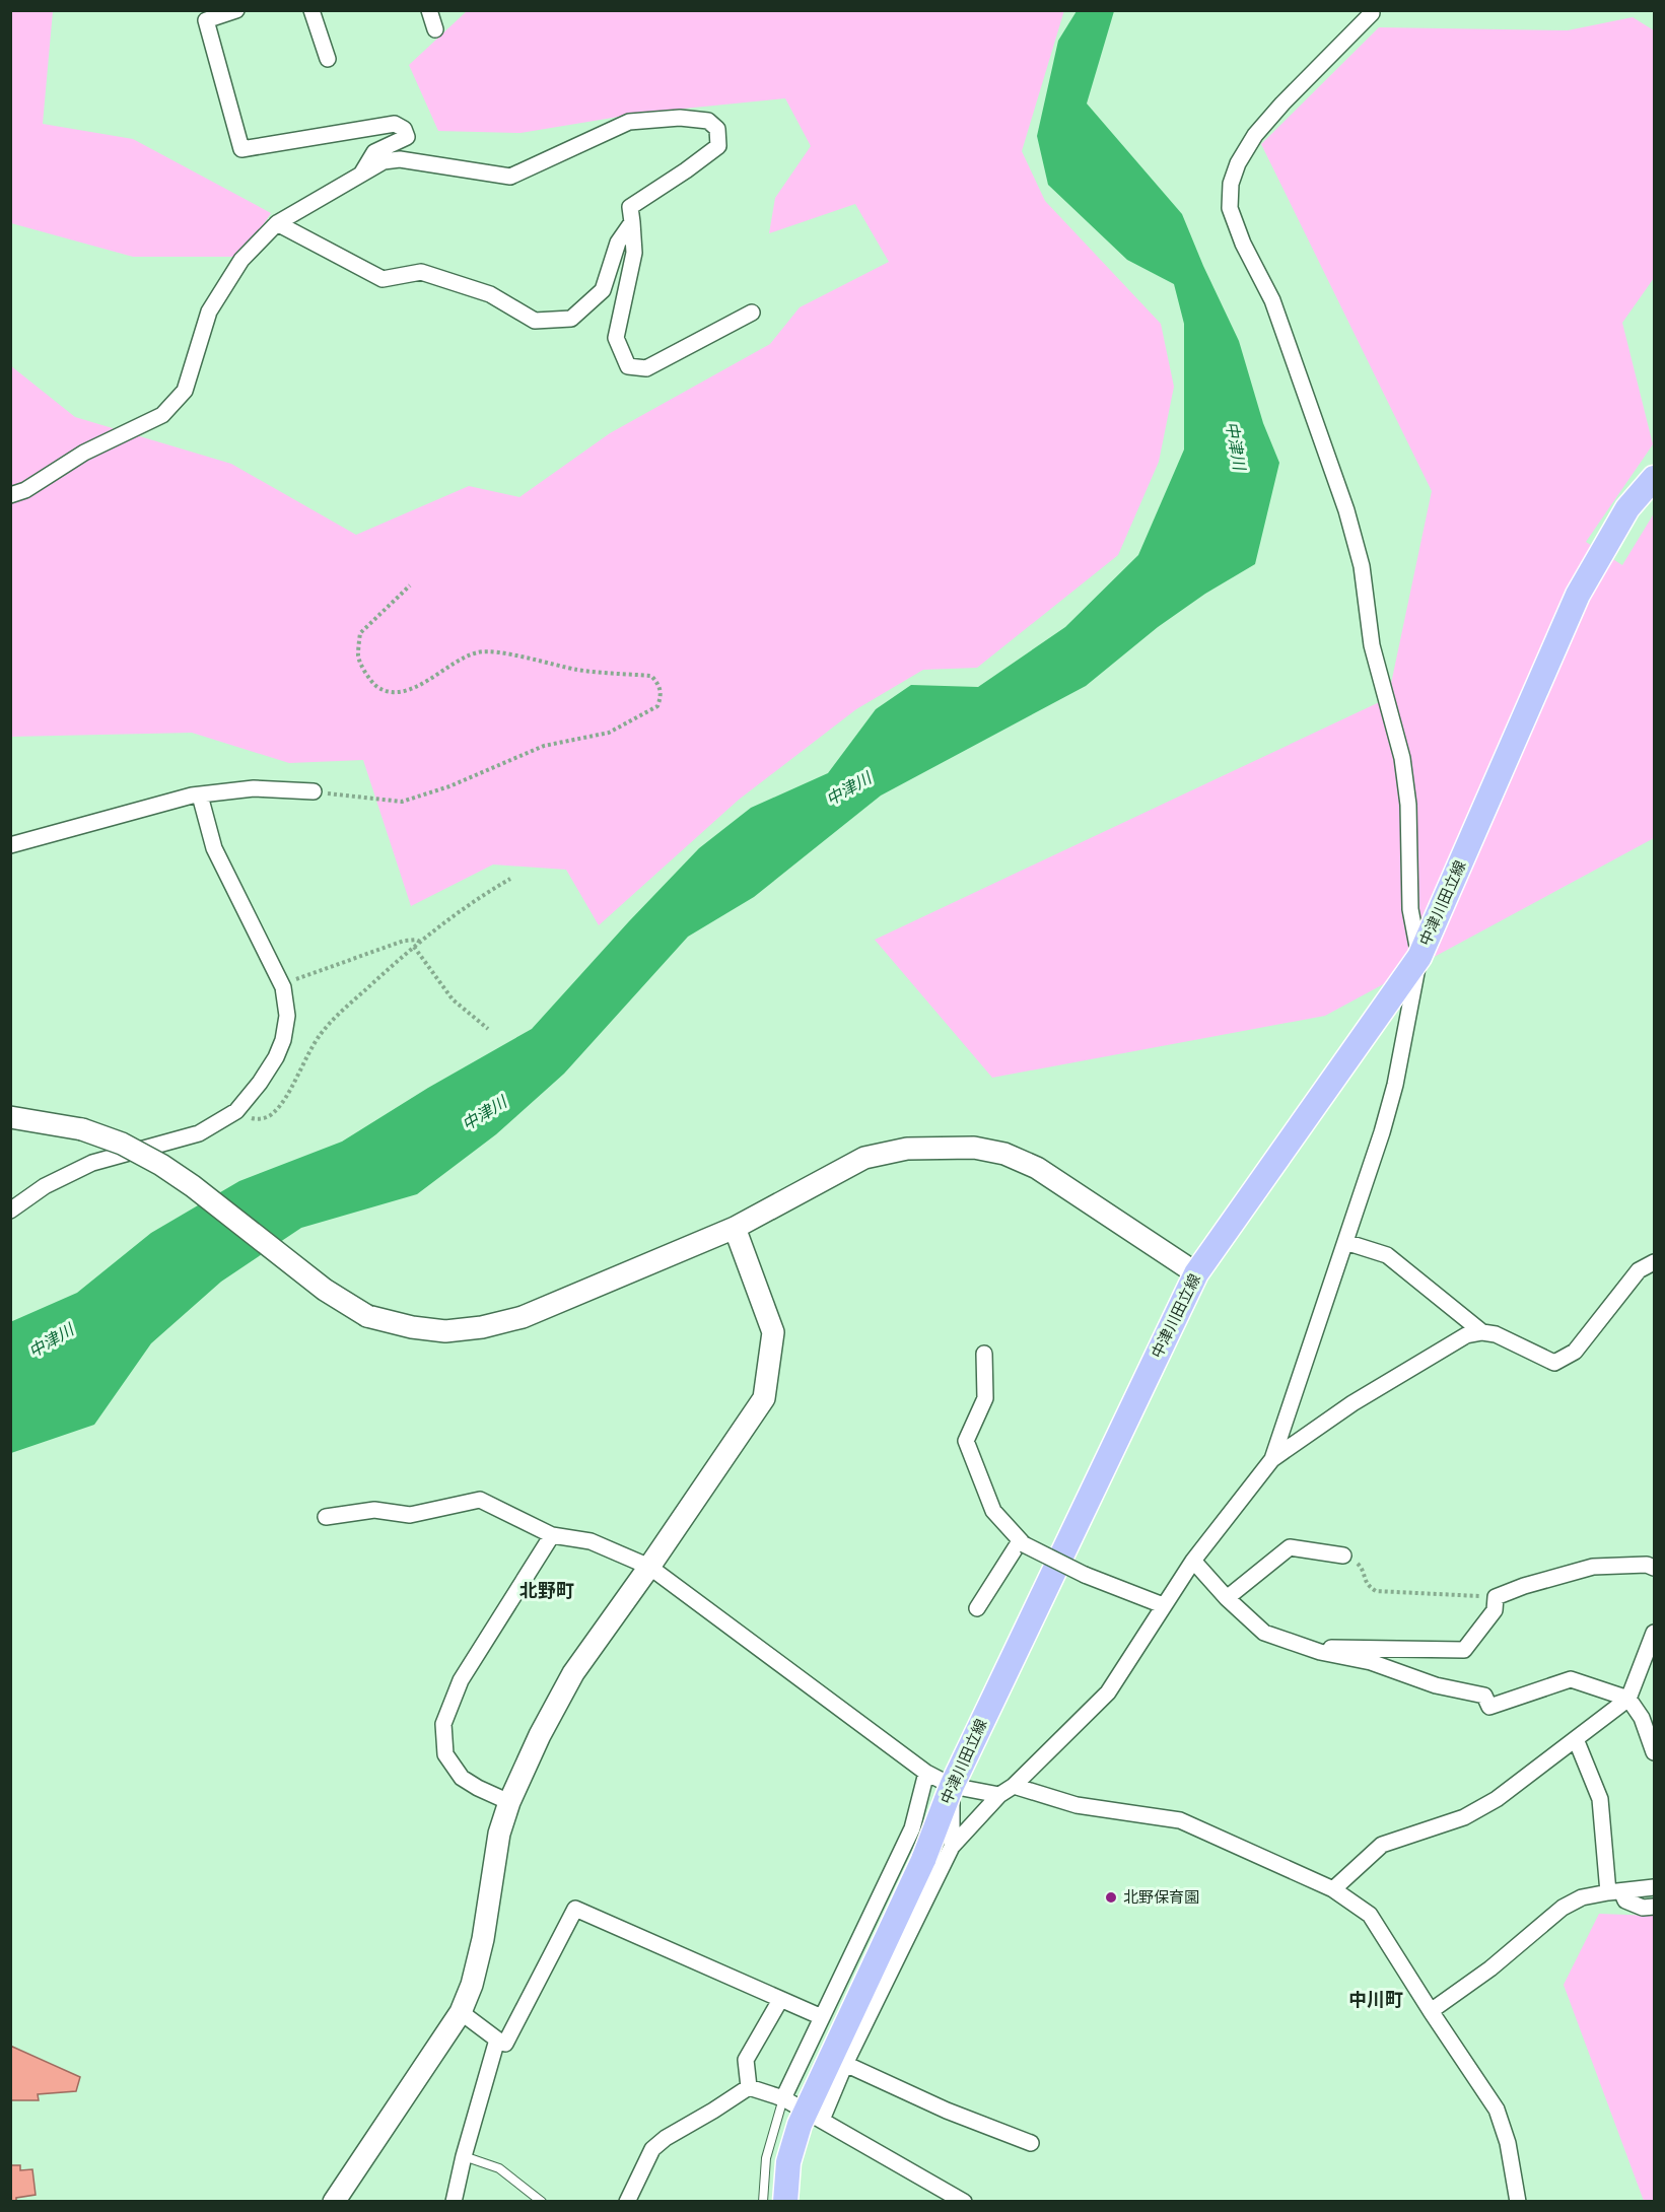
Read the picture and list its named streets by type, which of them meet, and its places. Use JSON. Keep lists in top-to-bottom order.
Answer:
{
  "streets": {
    "main road": ["中津川田立線"]
  },
  "districts": ["北野町", "中川町"],
  "water": ["中津川"],
  "places": ["北野保育園"]
}
